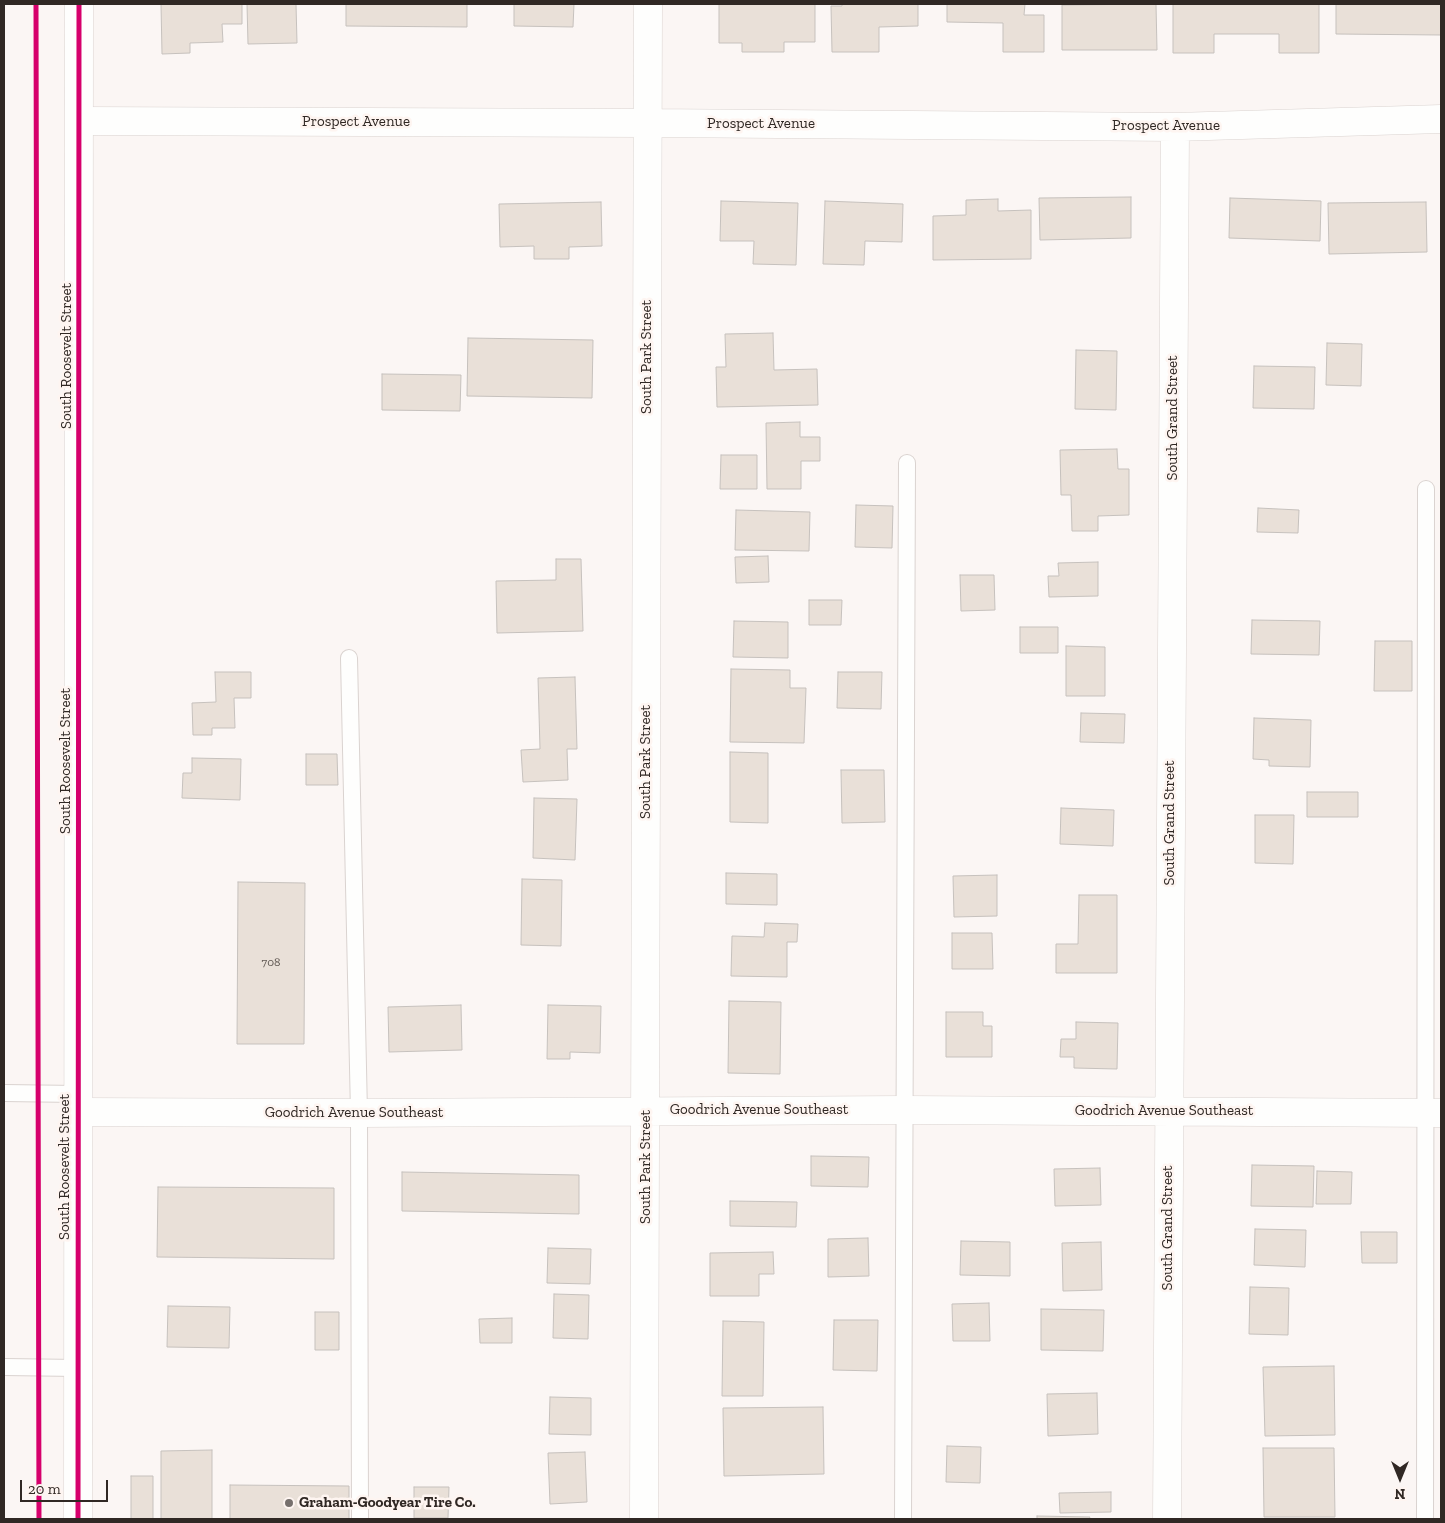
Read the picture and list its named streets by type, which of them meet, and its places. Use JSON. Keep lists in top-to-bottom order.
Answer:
{
  "streets": {
    "street": [
      "Prospect Avenue",
      "South Roosevelt Street",
      "South Park Street",
      "South Grand Street",
      "Goodrich Avenue Southeast"
    ]
  },
  "crossings": [
    ["Prospect Avenue", "South Roosevelt Street"],
    ["Prospect Avenue", "South Park Street"],
    ["Prospect Avenue", "South Grand Street"],
    ["South Roosevelt Street", "Goodrich Avenue Southeast"],
    ["South Park Street", "Goodrich Avenue Southeast"],
    ["South Grand Street", "Goodrich Avenue Southeast"]
  ],
  "places": ["Graham-Goodyear Tire Co."],
  "house_numbers": ["708"],
  "scale_bar": "20 m",
  "north": "bottom"
}
